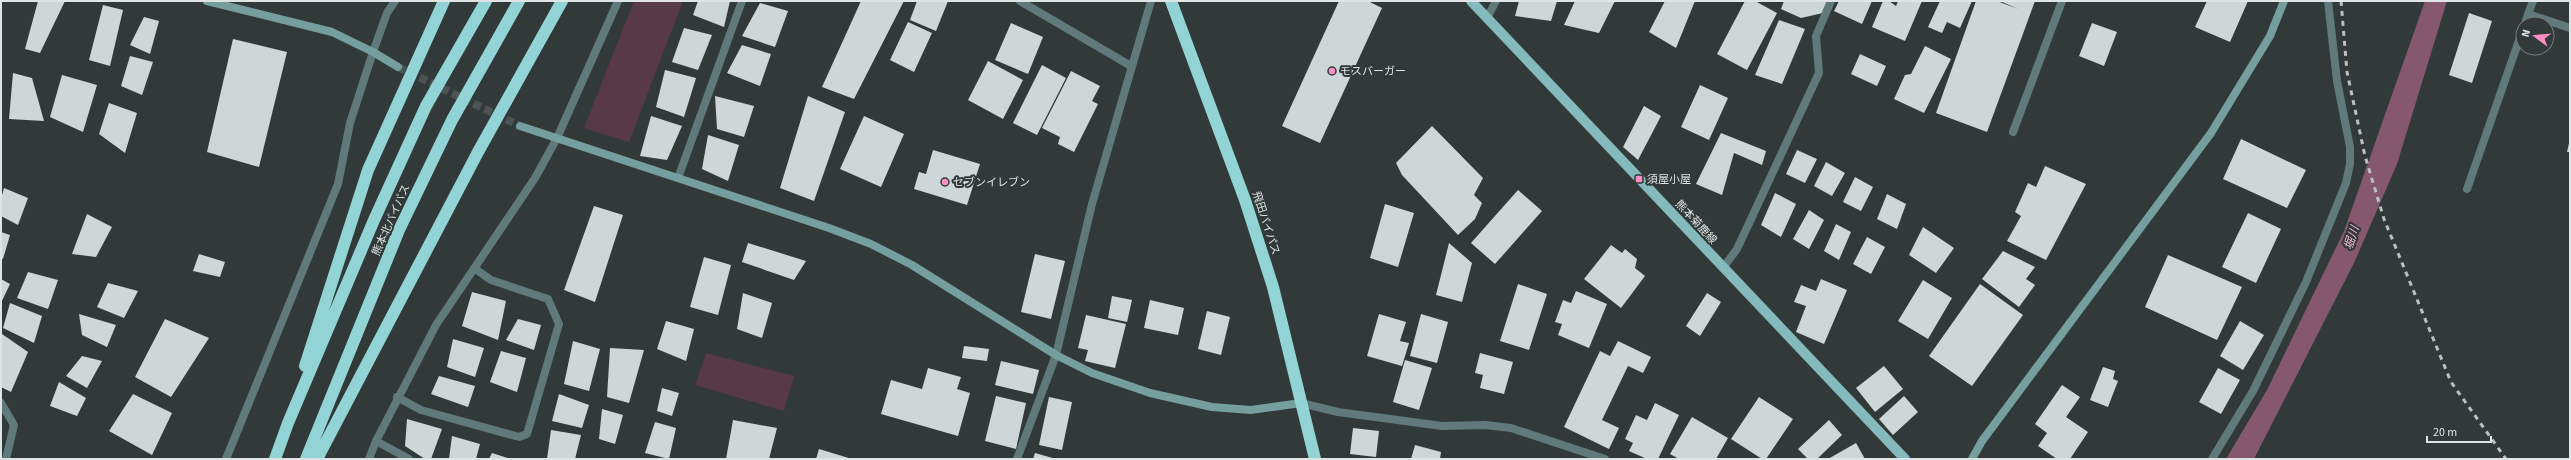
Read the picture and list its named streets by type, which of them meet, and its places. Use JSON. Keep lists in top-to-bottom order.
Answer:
{
  "streets": {
    "highway": ["熊本北バイパス", "飛田バイパス"],
    "main road": ["熊本菊鹿線"]
  },
  "water": ["堀川"],
  "places": {
    "other": ["モスバーガー", "セブンイレブン"],
    "transit": ["須屋小屋"]
  },
  "scale_bar": "20 m",
  "north": "left"
}
